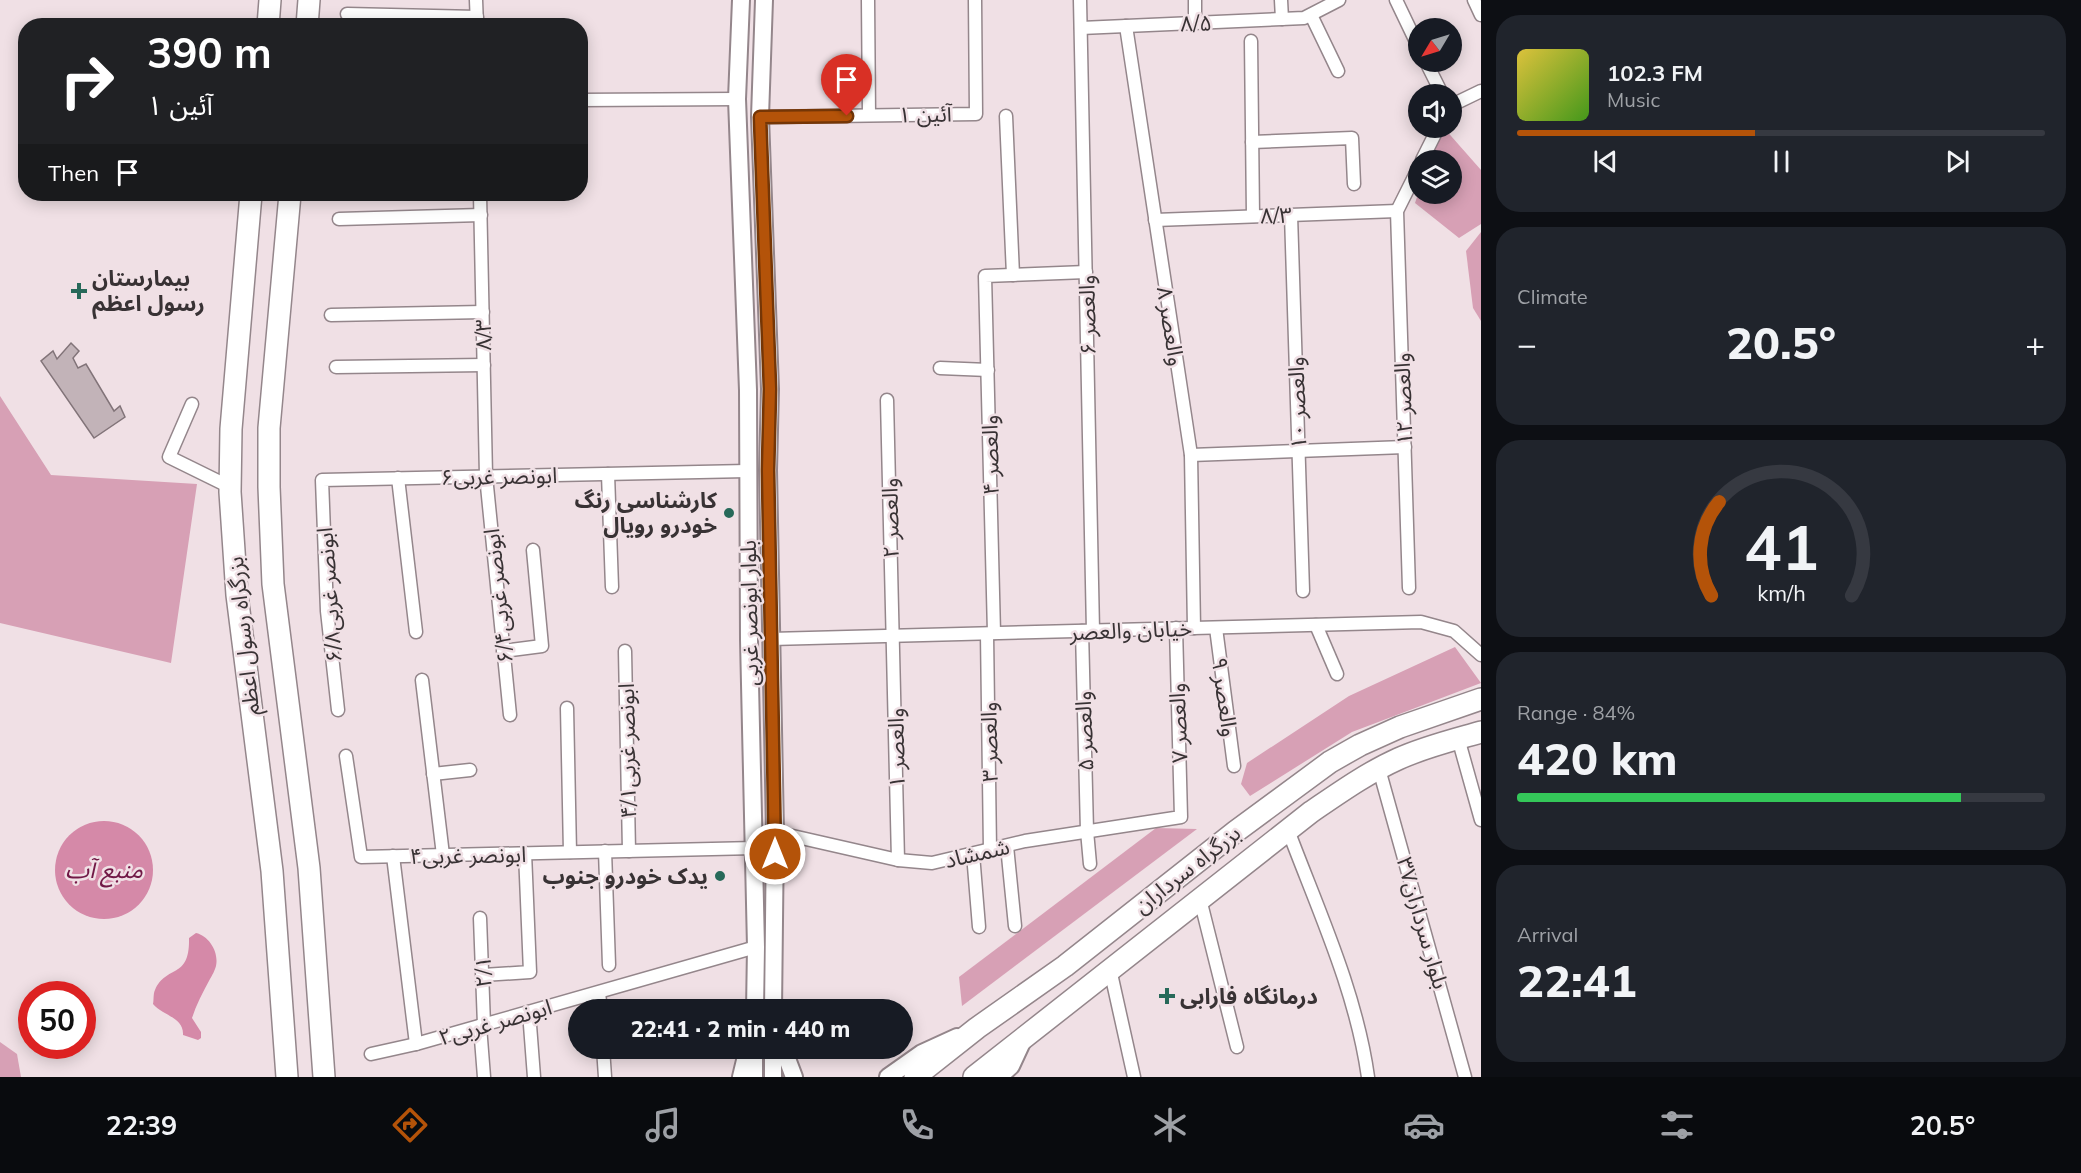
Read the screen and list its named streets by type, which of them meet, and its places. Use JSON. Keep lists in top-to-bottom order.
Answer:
{
  "streets": {
    "highway": ["بزرگراه رسول اعظم", "بزرگراه سرداران"],
    "main road": ["بلوار ابونصر غربی"],
    "street": [
      "۸/۵",
      "آئین ۱",
      "۸/۳",
      "والعصر ۶",
      "والعصر ۸",
      "والعصر ۱۲",
      "والعصر ۱۰",
      "والعصر ۴",
      "۶ابونصر غربی",
      "والعصر ۲",
      "۶/۸ابونصر غربی",
      "۶/۴ابونصر غربی",
      "خیابان والعصر",
      "والعصر ۹",
      "والعصر ۷",
      "والعصر ۵",
      "والعصر ۳",
      "والعصر ۱",
      "۴/۱ابونصر غربی",
      "شمشاد",
      "۴ابونصر غربی",
      "بلوار سرداران۳۷",
      "۲/۱",
      "۲ابونصر غربی"
    ]
  },
  "crossings": [
    ["۸/۵", "والعصر ۶"],
    ["۸/۵", "والعصر ۸"],
    ["آئین ۱", "بلوار ابونصر غربی"],
    ["۸/۳", "والعصر ۸"],
    ["۸/۳", "والعصر ۱۲"],
    ["۸/۳", "والعصر ۱۰"],
    ["۸/۳", "۶ابونصر غربی"],
    ["۸/۳", "۶/۴ابونصر غربی"],
    ["والعصر ۶", "خیابان والعصر"],
    ["والعصر ۶", "والعصر ۵"],
    ["والعصر ۸", "خیابان والعصر"],
    ["والعصر ۴", "خیابان والعصر"],
    ["والعصر ۴", "والعصر ۳"],
    ["۶ابونصر غربی", "۶/۸ابونصر غربی"],
    ["۶ابونصر غربی", "۶/۴ابونصر غربی"],
    ["۶ابونصر غربی", "بلوار ابونصر غربی"],
    ["والعصر ۲", "خیابان والعصر"],
    ["والعصر ۲", "والعصر ۱"],
    ["بلوار ابونصر غربی", "خیابان والعصر"],
    ["بلوار ابونصر غربی", "شمشاد"],
    ["بلوار ابونصر غربی", "۴ابونصر غربی"],
    ["بلوار ابونصر غربی", "۲ابونصر غربی"],
    ["خیابان والعصر", "والعصر ۹"],
    ["خیابان والعصر", "والعصر ۷"],
    ["خیابان والعصر", "والعصر ۵"],
    ["خیابان والعصر", "والعصر ۳"],
    ["خیابان والعصر", "والعصر ۱"],
    ["والعصر ۷", "شمشاد"],
    ["والعصر ۵", "شمشاد"],
    ["والعصر ۳", "شمشاد"],
    ["والعصر ۱", "شمشاد"],
    ["۴/۱ابونصر غربی", "۴ابونصر غربی"],
    ["بزرگراه سرداران", "بلوار سرداران۳۷"],
    ["۲/۱", "۲ابونصر غربی"]
  ],
  "water": ["منبع آب"],
  "places": {
    "health": ["بیمارستان رسول اعظم", "درمانگاه فارابی"],
    "other": ["کارشناسی رنگ خودرو رویال", "یدک خودرو جنوب"]
  },
  "north": "bottom left",
  "page": {
    "turn": ["390 m", "آئین ۱"],
    "song": ["102.3 FM", "Music"],
    "then": "Then",
    "tile": [
      "Climate",
      ["Range · 84%", "420 km"],
      ["Arrival", "22:41"]
    ],
    "heat": ["−", "20.5°", "+"],
    "limit": "50",
    "trip": "22:41 · 2 min · 440 m",
    "tabs": ["22:39", "20.5°"],
    "gauge": ["41", "km/h"]
  }
}
